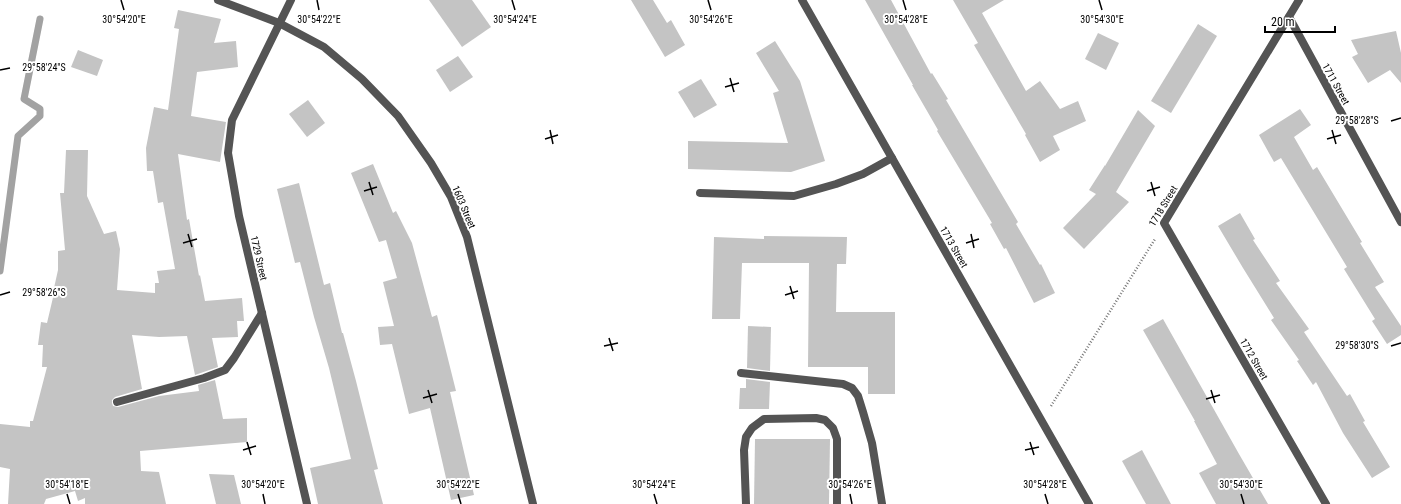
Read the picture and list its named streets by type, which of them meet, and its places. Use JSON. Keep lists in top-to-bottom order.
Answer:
{
  "streets": {
    "street": [
      "1711 Street",
      "1718 Street",
      "1603 Street",
      "1713 Street",
      "1729 Street",
      "1712 Street"
    ]
  },
  "crossings": [
    ["1711 Street", "1718 Street"],
    ["1718 Street", "1713 Street"],
    ["1718 Street", "1712 Street"],
    ["1603 Street", "1729 Street"]
  ],
  "scale_bar": "20 m",
  "coordinates": [
    "30°54'20\"E",
    "30°54'22\"E",
    "30°54'24\"E",
    "30°54'26\"E",
    "30°54'28\"E",
    "30°54'30\"E",
    "29°58'24\"S",
    "29°58'28\"S",
    "29°58'26\"S",
    "29°58'30\"S",
    "30°54'18\"E"
  ]
}
